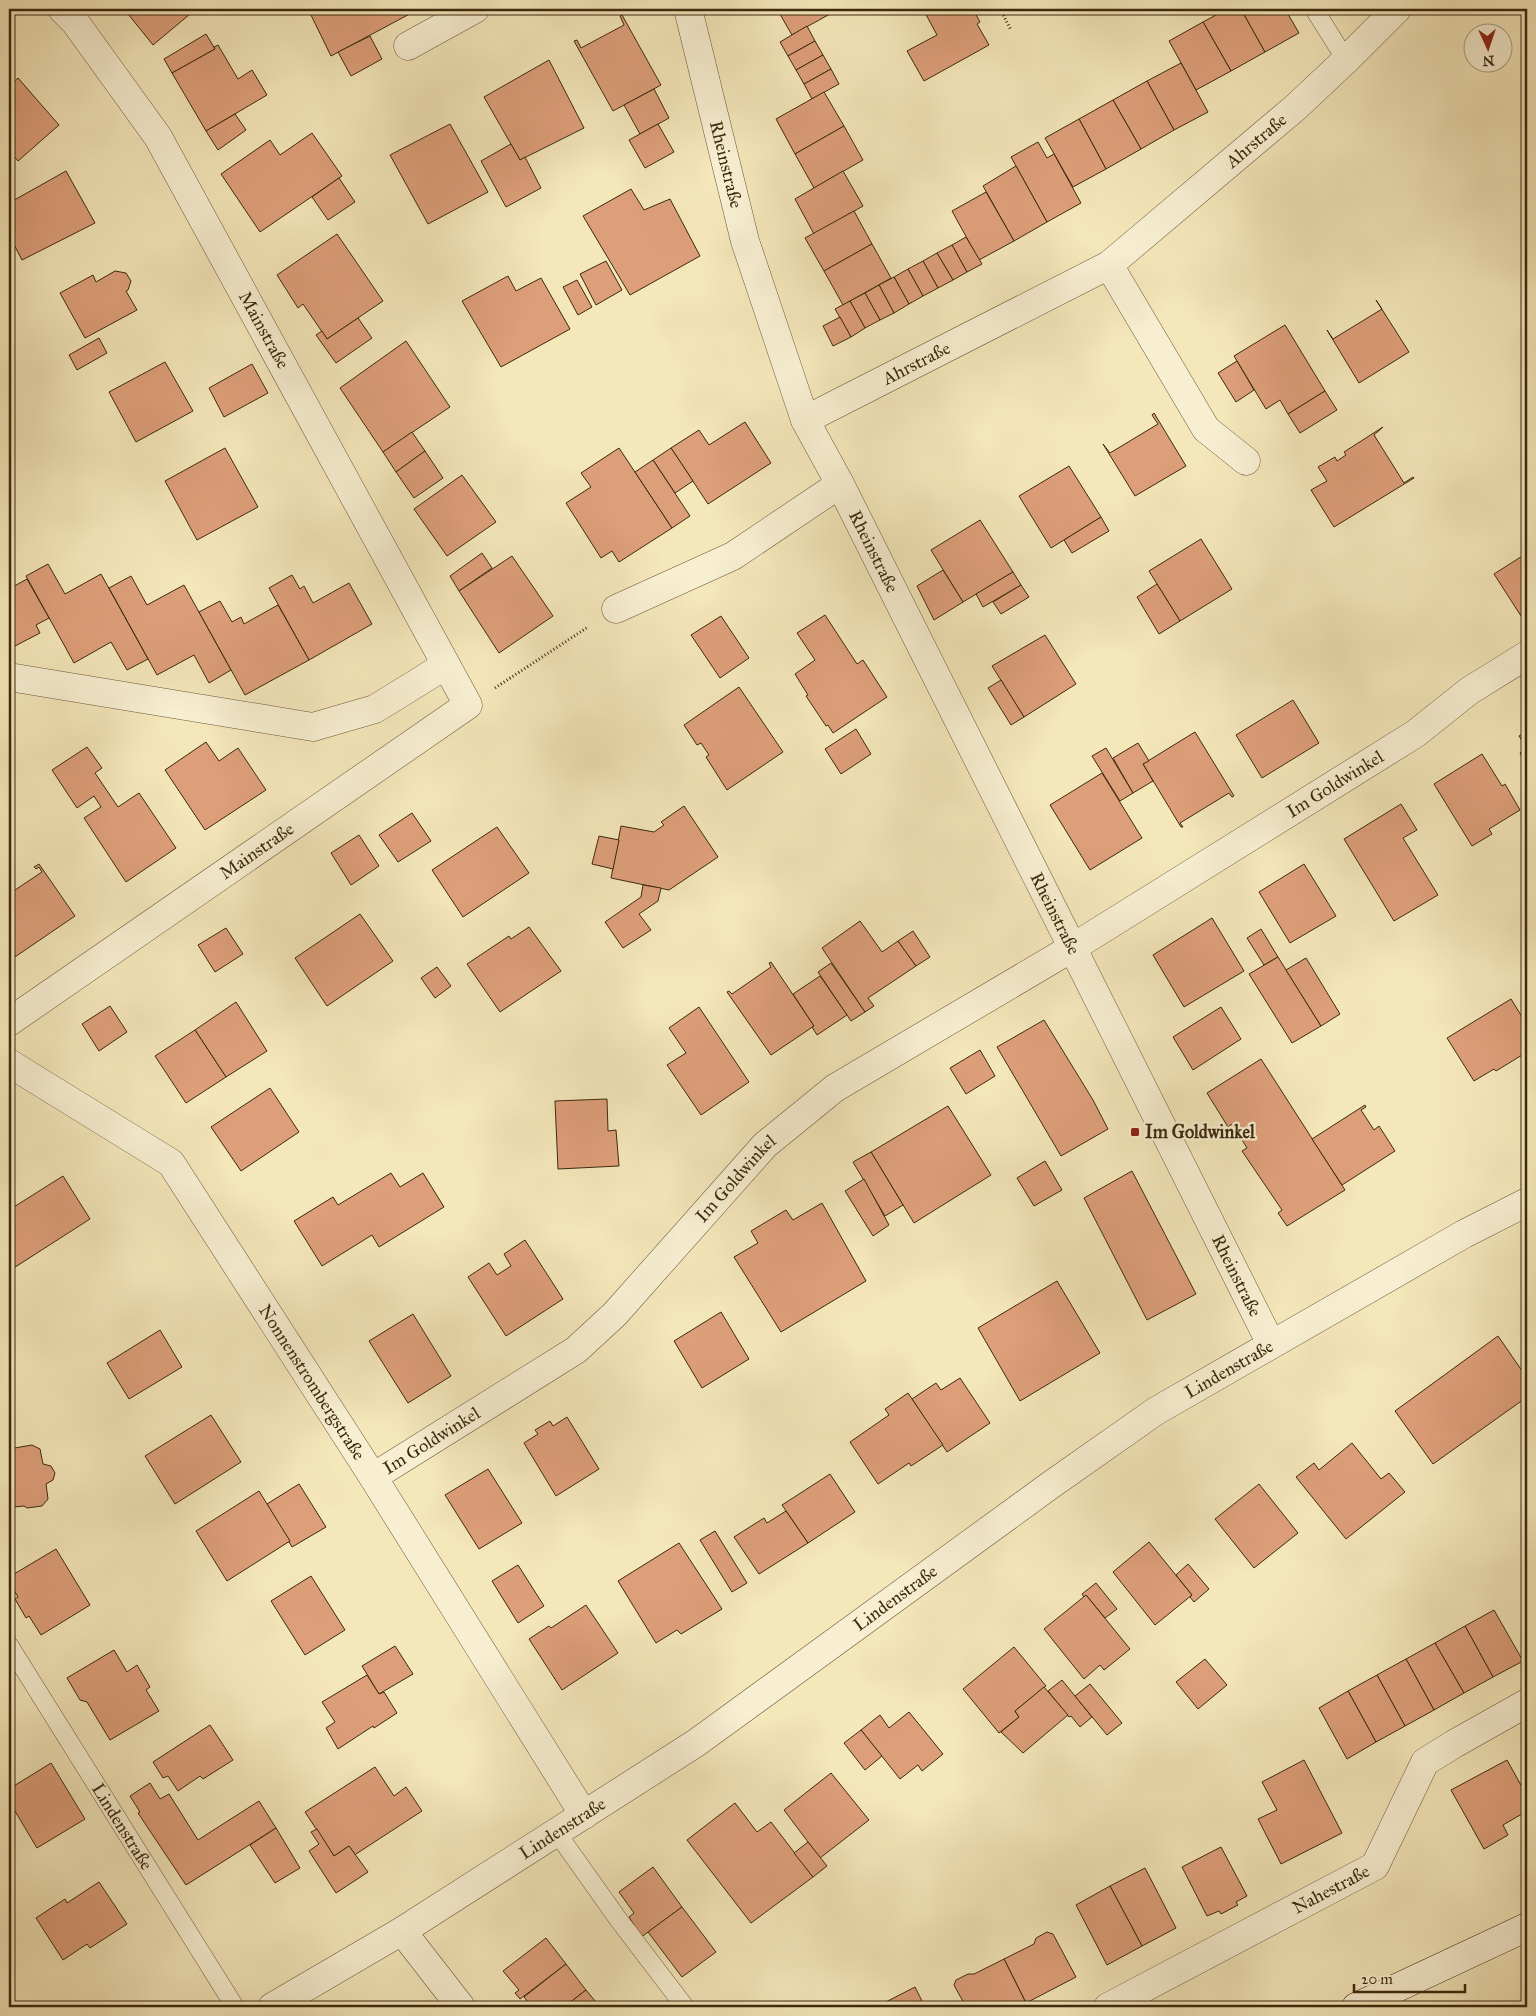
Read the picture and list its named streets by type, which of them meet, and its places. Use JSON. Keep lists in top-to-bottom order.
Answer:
{
  "streets": {
    "street": [
      "Ahrstraße",
      "Rheinstraße",
      "Mainstraße",
      "Im Goldwinkel",
      "Lindenstraße",
      "Nonnenstrombergstraße",
      "Nahestraße"
    ]
  },
  "crossings": [
    ["Ahrstraße", "Rheinstraße"],
    ["Rheinstraße", "Im Goldwinkel"],
    ["Rheinstraße", "Lindenstraße"],
    ["Im Goldwinkel", "Nonnenstrombergstraße"],
    ["Lindenstraße", "Nonnenstrombergstraße"]
  ],
  "places": {
    "transit": ["Im Goldwinkel"]
  },
  "scale_bar": "20 m",
  "north": "bottom"
}
